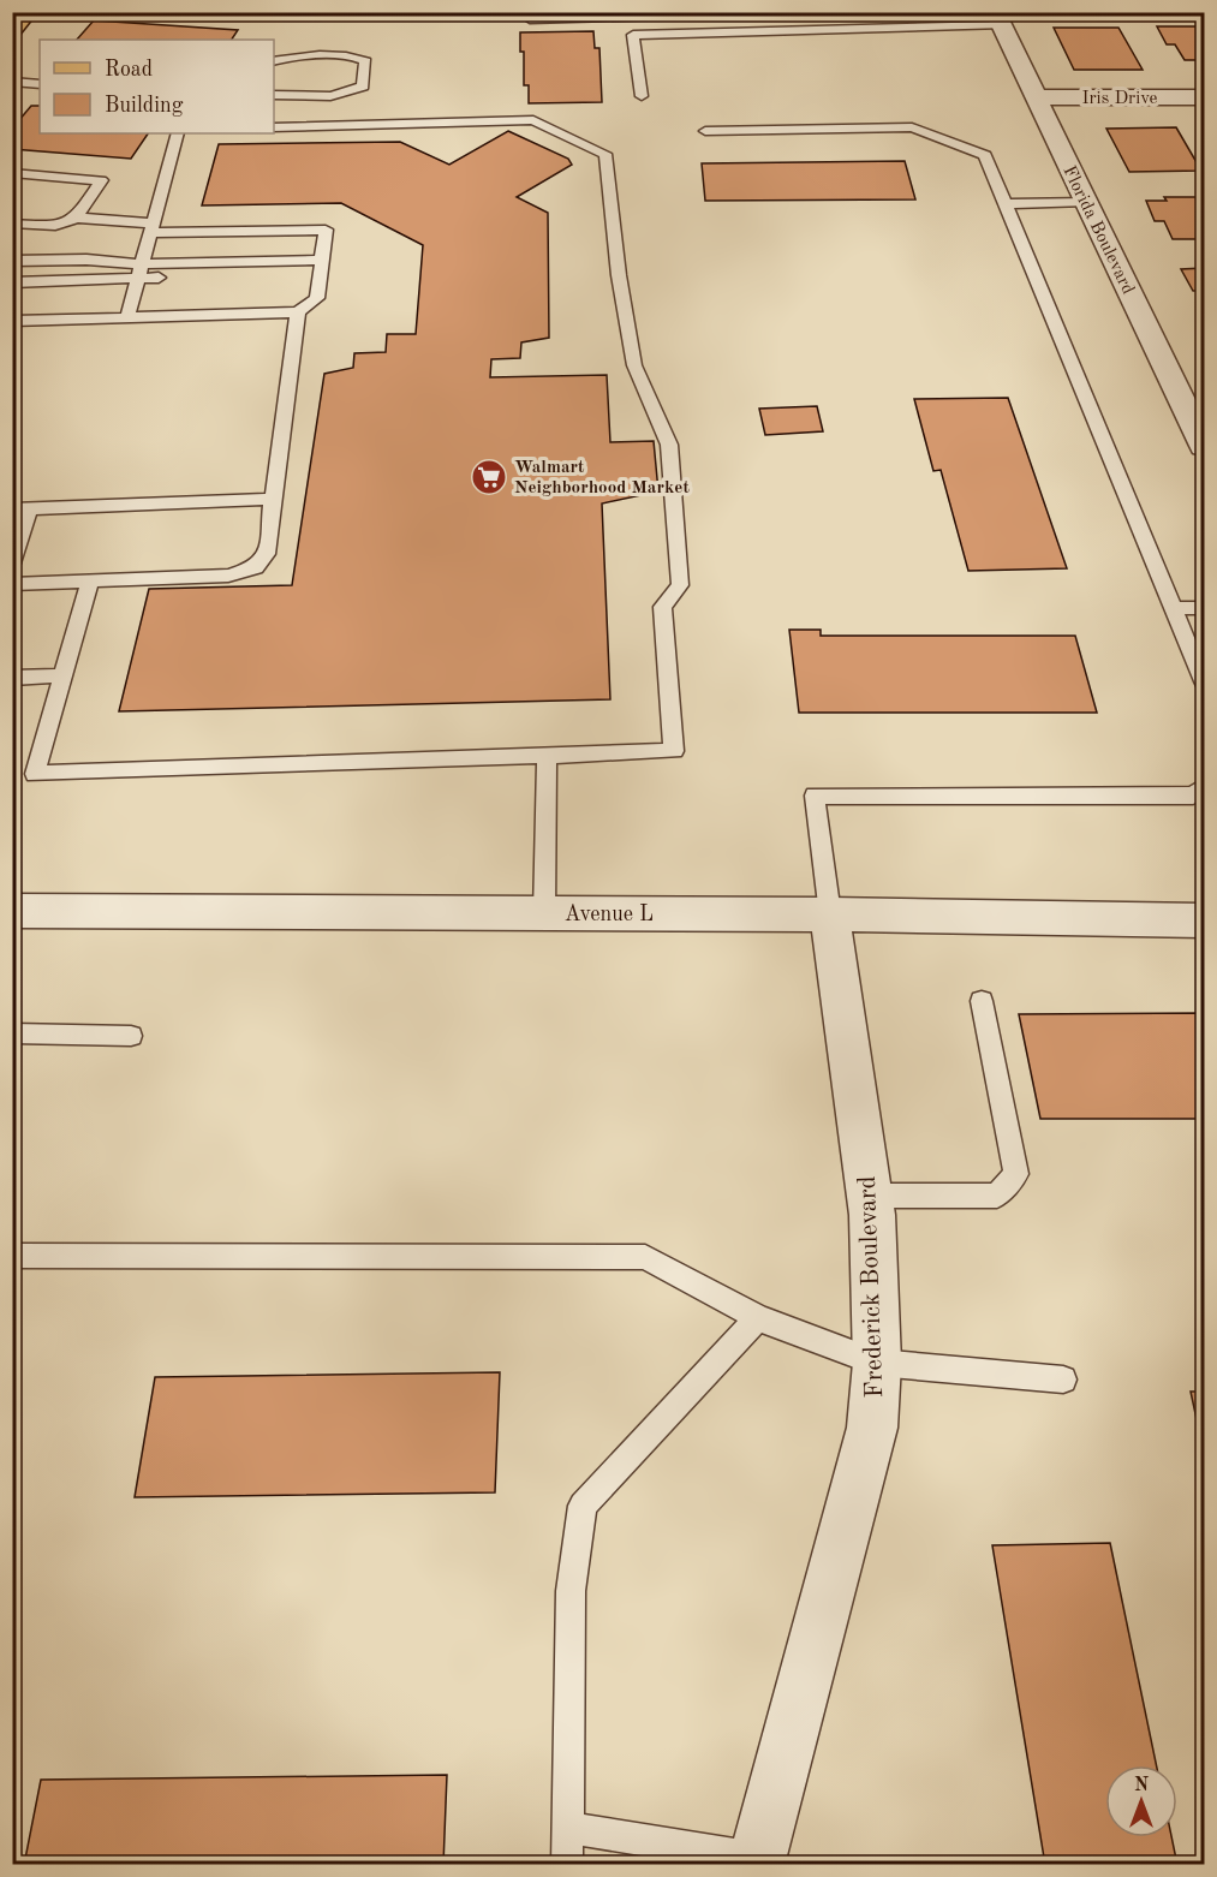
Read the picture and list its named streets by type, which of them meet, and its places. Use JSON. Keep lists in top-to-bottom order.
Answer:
{
  "streets": {
    "street": [
      "Iris Drive",
      "Florida Boulevard",
      "Avenue L",
      "Frederick Boulevard"
    ]
  },
  "crossings": [
    ["Iris Drive", "Florida Boulevard"],
    ["Avenue L", "Frederick Boulevard"]
  ],
  "places": {
    "supermarket": ["Walmart Neighborhood Market"]
  },
  "legend": ["Road", "Building"],
  "north": "top"
}
